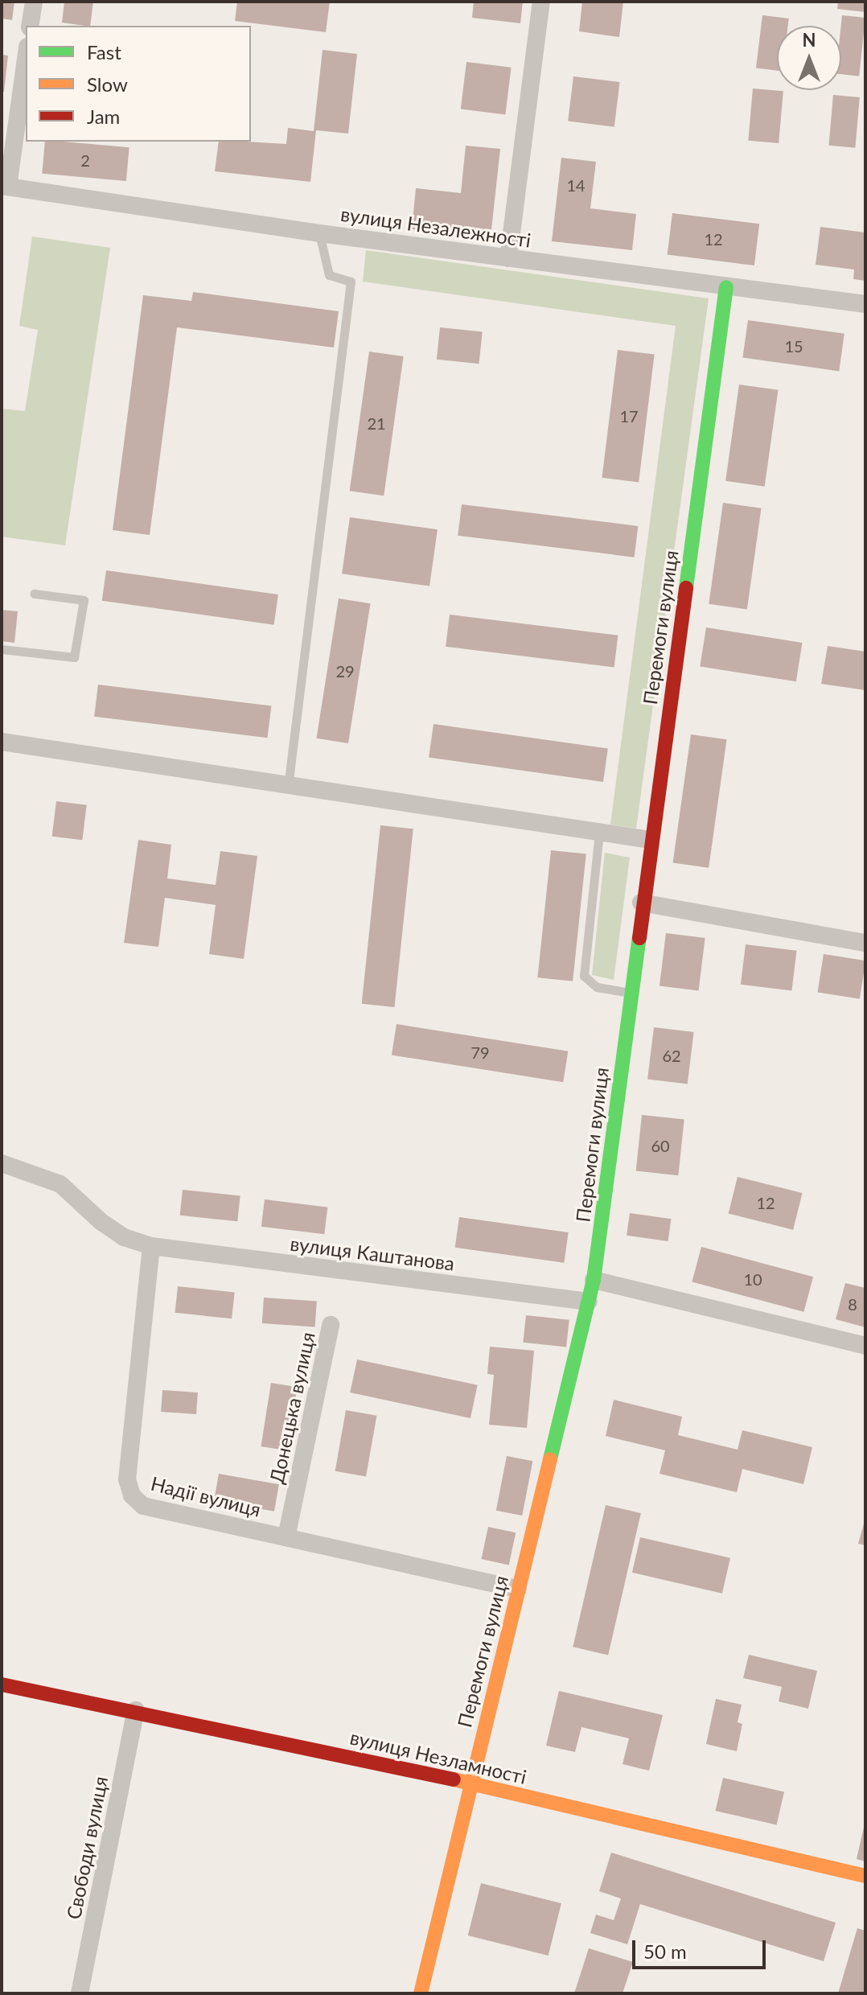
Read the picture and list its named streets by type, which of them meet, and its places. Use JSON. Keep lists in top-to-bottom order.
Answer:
{
  "streets": {
    "street": [
      "вулиця Незалежності",
      "Перемоги вулиця",
      "вулиця Каштанова",
      "Донецька вулиця",
      "Надії вулиця",
      "вулиця Незламності",
      "Свободи вулиця"
    ]
  },
  "crossings": [
    ["вулиця Незалежності", "Перемоги вулиця"],
    ["Перемоги вулиця", "вулиця Каштанова"],
    ["Перемоги вулиця", "Надії вулиця"],
    ["Перемоги вулиця", "вулиця Незламності"],
    ["вулиця Каштанова", "Надії вулиця"],
    ["Донецька вулиця", "Надії вулиця"],
    ["вулиця Незламності", "Свободи вулиця"]
  ],
  "house_numbers": [
    "2",
    "14",
    "12",
    "15",
    "17",
    "21",
    "29",
    "79",
    "62",
    "60",
    "12",
    "10",
    "8"
  ],
  "legend": ["Fast", "Slow", "Jam"],
  "scale_bar": "50 m",
  "north": "top"
}
